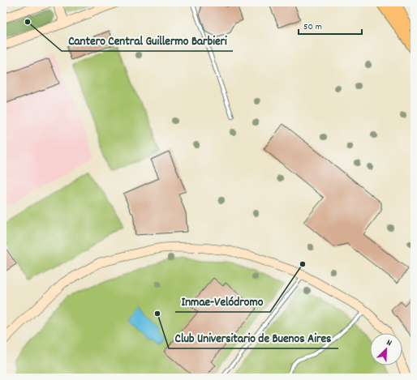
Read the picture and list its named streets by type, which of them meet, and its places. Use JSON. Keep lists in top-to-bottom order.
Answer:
{
  "places": ["Cantero Central Guillermo Barbieri", "Inmae-Velódromo", "Club Universitario de Buenos Aires"],
  "scale_bar": "50 m",
  "north": "top right"
}
